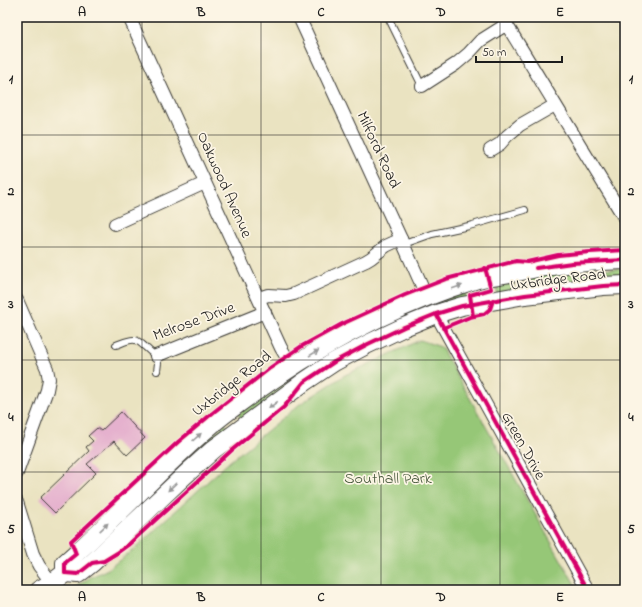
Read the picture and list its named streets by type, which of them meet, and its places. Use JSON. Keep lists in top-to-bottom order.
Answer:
{
  "streets": {
    "main road": ["Uxbridge Road"],
    "street": [
      "Milford Road",
      "Oakwood Avenue",
      "Melrose Drive",
      "Green Drive"
    ]
  },
  "crossings": [
    ["Milford Road", "Uxbridge Road"],
    ["Oakwood Avenue", "Uxbridge Road"],
    ["Oakwood Avenue", "Melrose Drive"],
    ["Uxbridge Road", "Green Drive"]
  ],
  "parks": ["Southall Park"],
  "scale_bar": "50 m",
  "grid": {
    "columns": [
      "A",
      "B",
      "C",
      "D",
      "E"
    ],
    "rows": [
      "1",
      "2",
      "3",
      "4",
      "5"
    ]
  }
}
